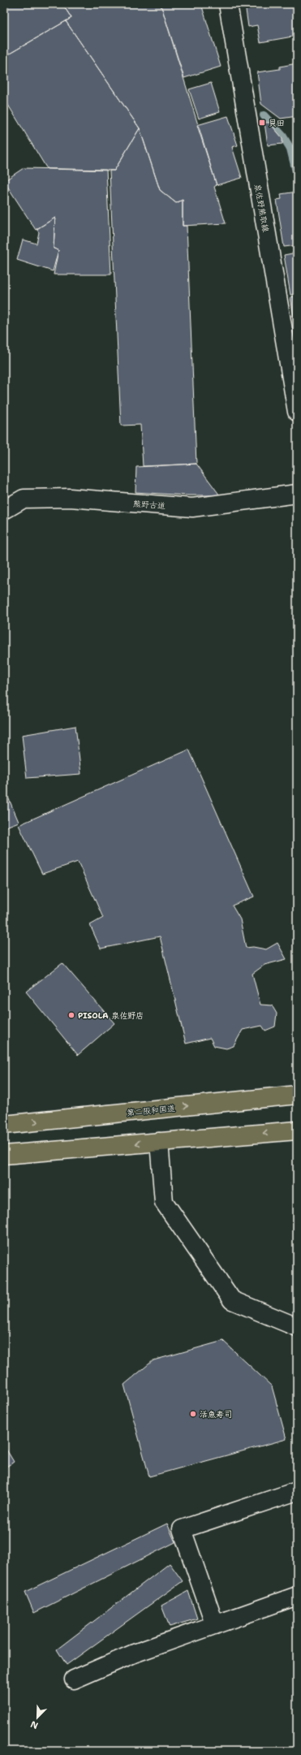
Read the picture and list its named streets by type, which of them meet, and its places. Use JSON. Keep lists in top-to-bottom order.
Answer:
{
  "streets": {
    "highway": ["第二阪和国道"],
    "street": ["泉佐野熊取線", "熊野古道"]
  },
  "places": {
    "transit": ["貝田"],
    "other": ["PISOLA 泉佐野店", "活魚寿司"]
  },
  "north": "bottom left"
}
